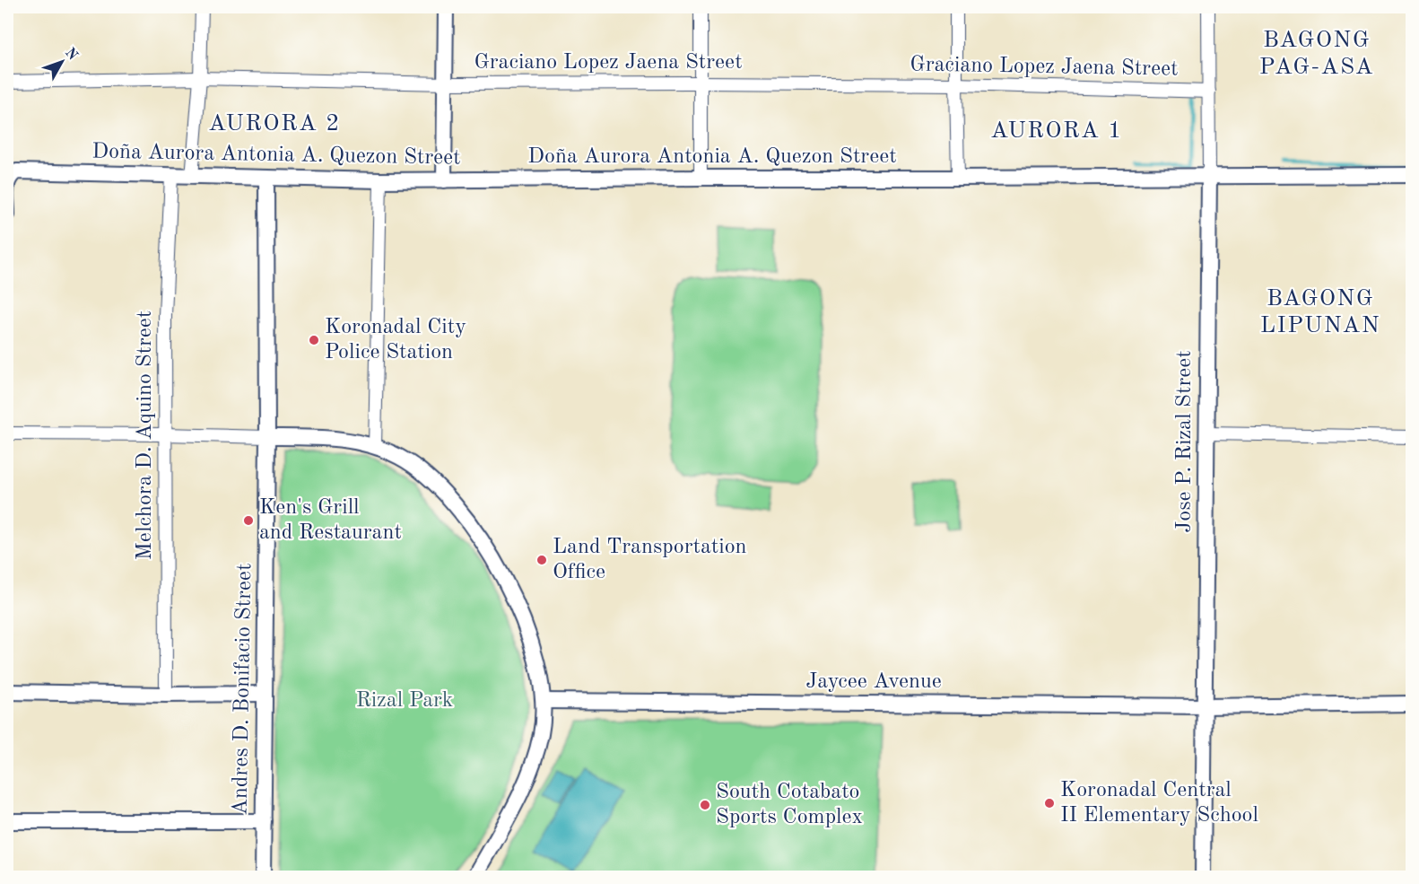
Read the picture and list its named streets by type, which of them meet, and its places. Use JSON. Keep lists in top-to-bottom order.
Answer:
{
  "streets": {
    "street": [
      "Graciano Lopez Jaena Street",
      "Doña Aurora Antonia A. Quezon Street",
      "Melchora D. Aquino Street",
      "Jose P. Rizal Street",
      "Jaycee Avenue",
      "Andres D. Bonifacio Street"
    ]
  },
  "crossings": [
    ["Graciano Lopez Jaena Street", "Jose P. Rizal Street"],
    ["Doña Aurora Antonia A. Quezon Street", "Melchora D. Aquino Street"],
    ["Doña Aurora Antonia A. Quezon Street", "Jose P. Rizal Street"],
    ["Doña Aurora Antonia A. Quezon Street", "Andres D. Bonifacio Street"],
    ["Jose P. Rizal Street", "Jaycee Avenue"]
  ],
  "districts": [
    "BAGONG PAG-ASA",
    "AURORA 2",
    "AURORA 1",
    "BAGONG LIPUNAN"
  ],
  "parks": ["Rizal Park"],
  "places": [
    "Koronadal City Police Station",
    "Ken's Grill and Restaurant",
    "Land Transportation Office",
    "Koronadal Central II Elementary School",
    "South Cotabato Sports Complex"
  ],
  "north": "top right"
}
